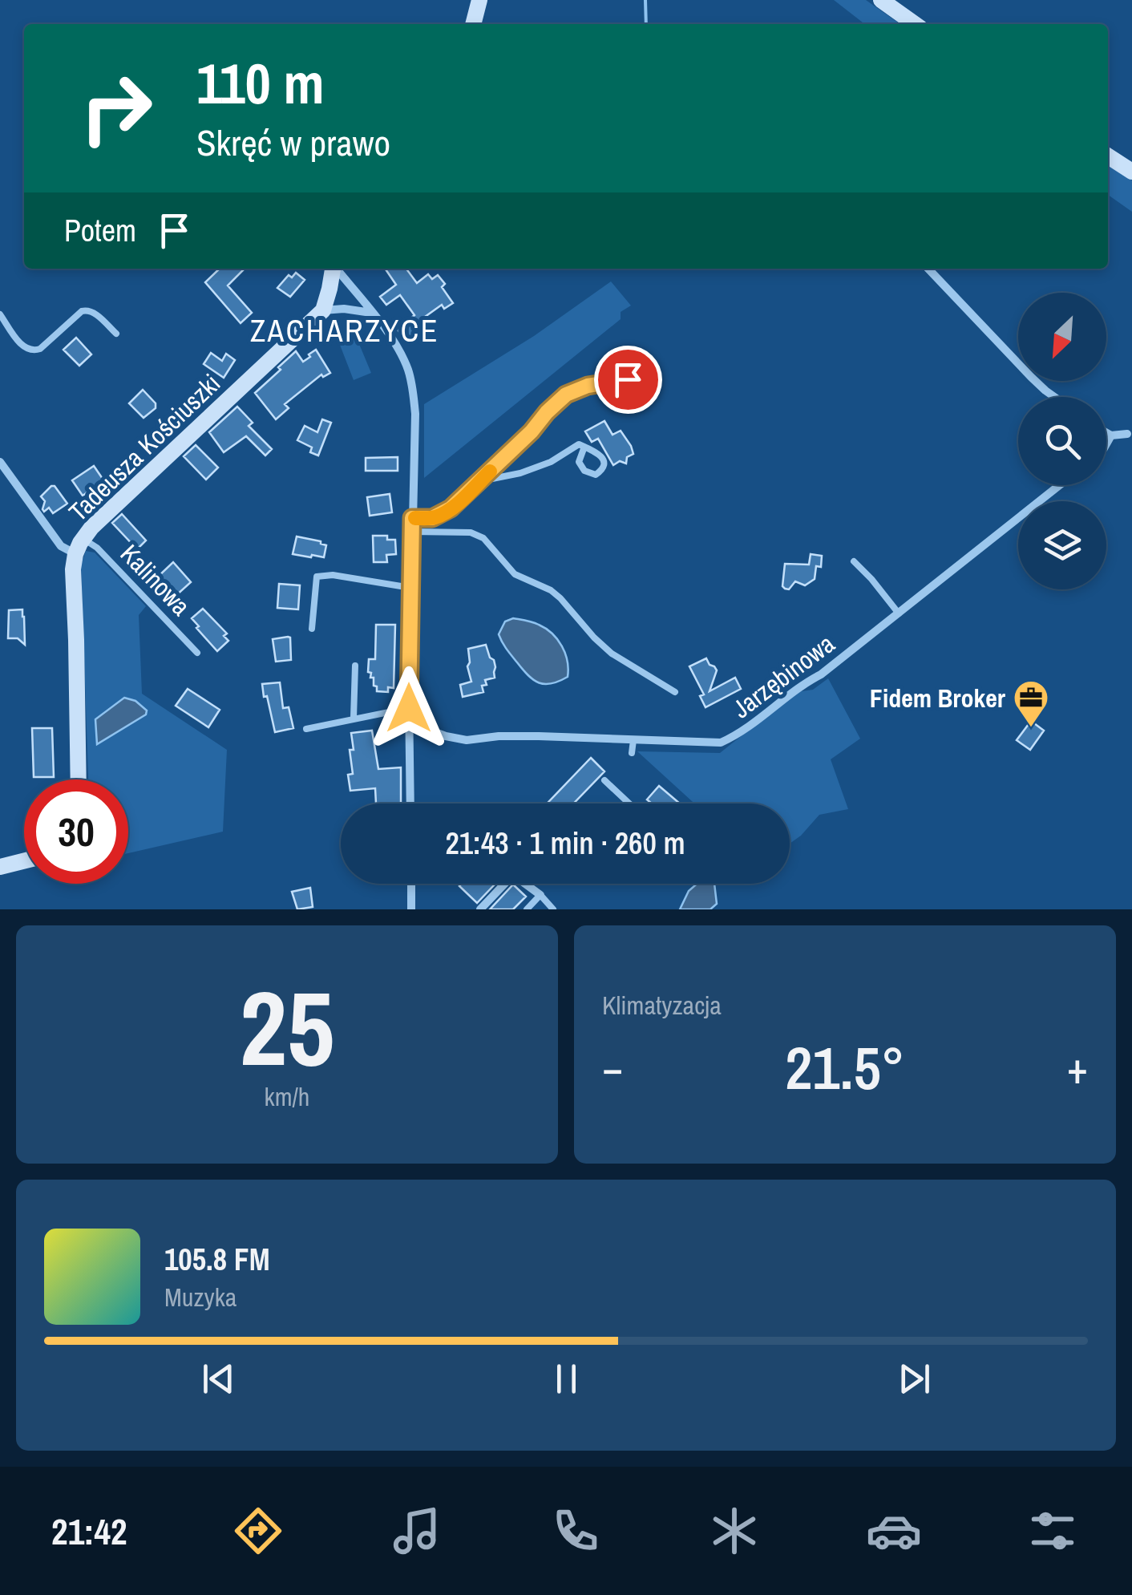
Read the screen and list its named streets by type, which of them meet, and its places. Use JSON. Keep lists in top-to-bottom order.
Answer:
{
  "streets": {
    "street": ["Tadeusza Kościuszki", "Jarzębinowa"],
    "lane": ["Kalinowa"]
  },
  "crossings": [
    ["Tadeusza Kościuszki", "Kalinowa"]
  ],
  "districts": ["ZACHARZYCE"],
  "places": {
    "office": ["Fidem Broker"]
  },
  "north": "bottom left",
  "page": {
    "turn": ["110 m", "Skręć w prawo"],
    "then": "Potem",
    "limit": "30",
    "trip": "21:43 · 1 min · 260 m",
    "tile": [
      ["25", "km/h"],
      "Klimatyzacja"
    ],
    "heat": ["−", "21.5°", "+"],
    "song": ["105.8 FM", "Muzyka"],
    "tabs": "21:42"
  }
}
